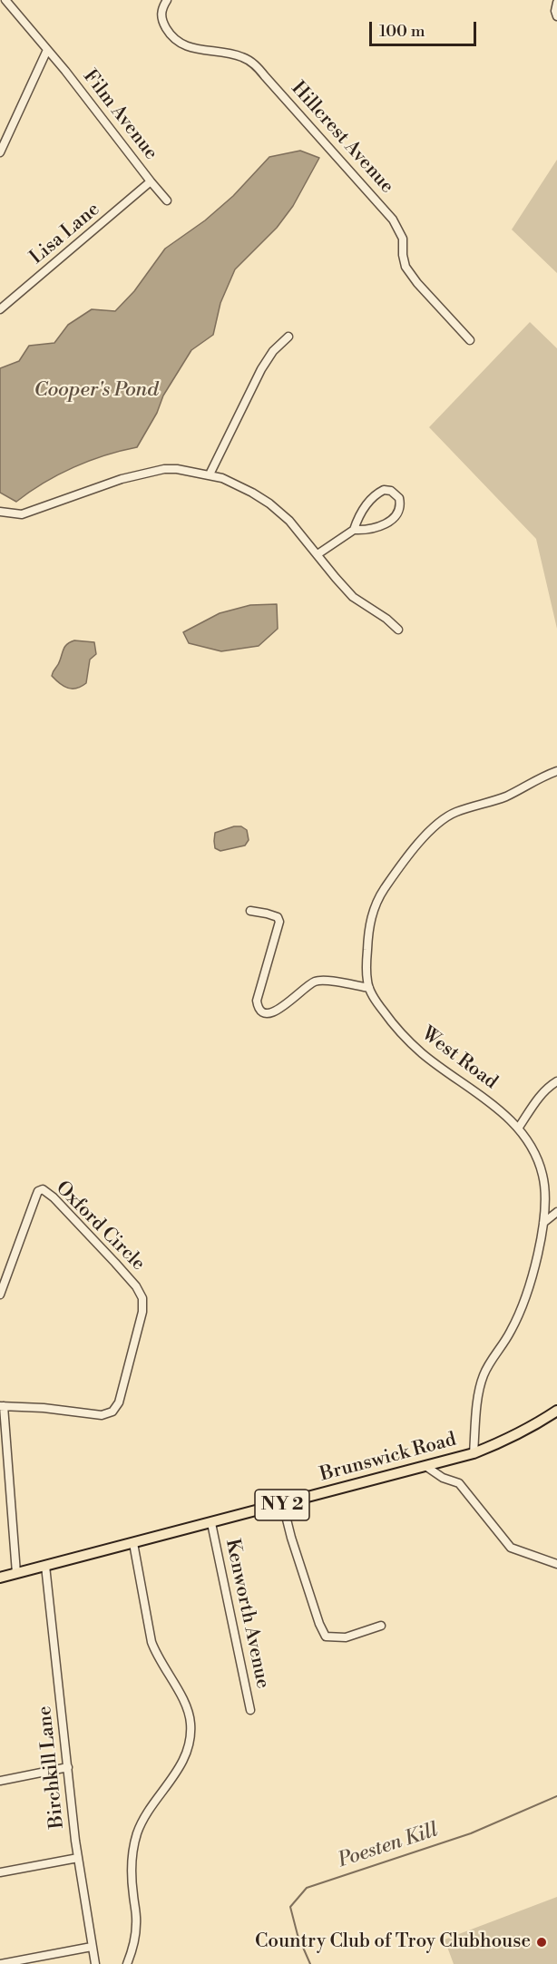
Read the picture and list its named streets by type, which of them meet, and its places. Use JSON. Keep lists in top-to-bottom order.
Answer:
{
  "streets": {
    "main road": ["Brunswick Road", "NY 2"],
    "street": [
      "Film Avenue",
      "Hillcrest Avenue",
      "Lisa Lane",
      "West Road",
      "Oxford Circle",
      "Kenworth Avenue",
      "Birchkill Lane"
    ]
  },
  "crossings": [
    ["Film Avenue", "Lisa Lane"],
    ["West Road", "Brunswick Road"],
    ["Oxford Circle", "Brunswick Road"],
    ["Brunswick Road", "Kenworth Avenue"],
    ["Brunswick Road", "Birchkill Lane"]
  ],
  "water": ["Cooper's Pond", "Poesten Kill"],
  "places": ["Country Club of Troy Clubhouse"],
  "scale_bar": "100 m"
}
